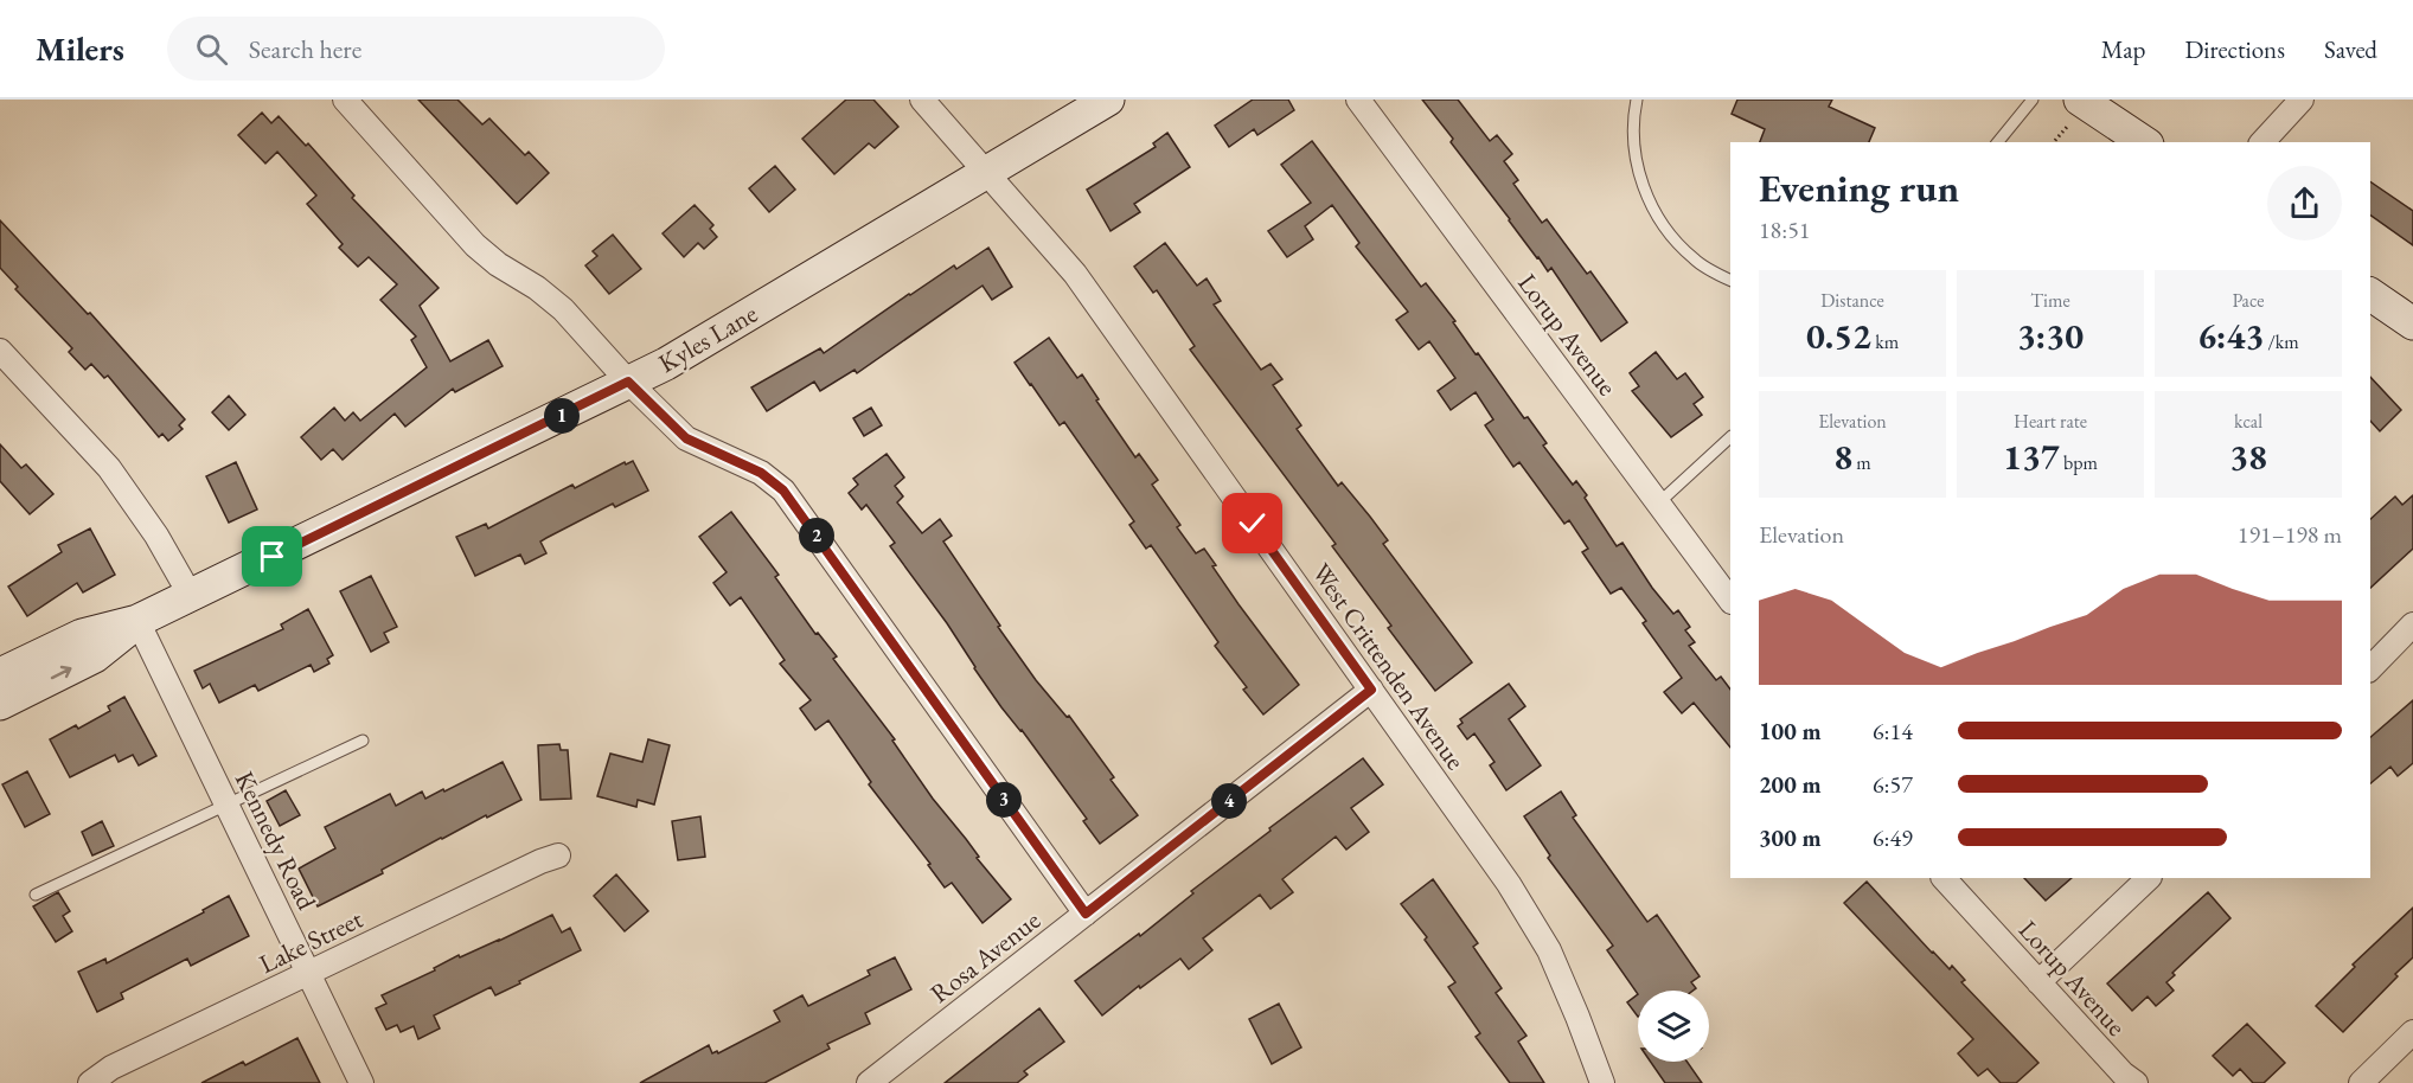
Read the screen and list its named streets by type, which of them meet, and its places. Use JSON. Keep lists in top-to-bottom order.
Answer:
{
  "streets": {
    "main road": ["Kyles Lane"],
    "street": [
      "Lorup Avenue",
      "West Crittenden Avenue",
      "Kennedy Road",
      "Lake Street",
      "Rosa Avenue"
    ]
  },
  "crossings": [
    ["Kyles Lane", "West Crittenden Avenue"],
    ["Kyles Lane", "Kennedy Road"],
    ["West Crittenden Avenue", "Rosa Avenue"],
    ["Kennedy Road", "Lake Street"]
  ],
  "page": {
    "header": "Milers",
    "search": "Search here",
    "nav": ["Map", "Directions", "Saved"],
    "heading": ["Evening run", "18:51"],
    "stats": [
      ["Distance", "0.52 km"],
      ["Time", "3:30"],
      ["Pace", "6:43 /km"],
      ["Elevation", "8 m"],
      ["Heart rate", "137 bpm"],
      ["kcal", "38"]
    ],
    "pins": [
      "1",
      "2",
      "3",
      "4"
    ],
    "chart": ["Elevation", "191–198 m"],
    "list": [
      {
        "name": "100 m",
        "note": "6:14"
      },
      {
        "name": "200 m",
        "note": "6:57"
      },
      {
        "name": "300 m",
        "note": "6:49"
      }
    ]
  }
}
